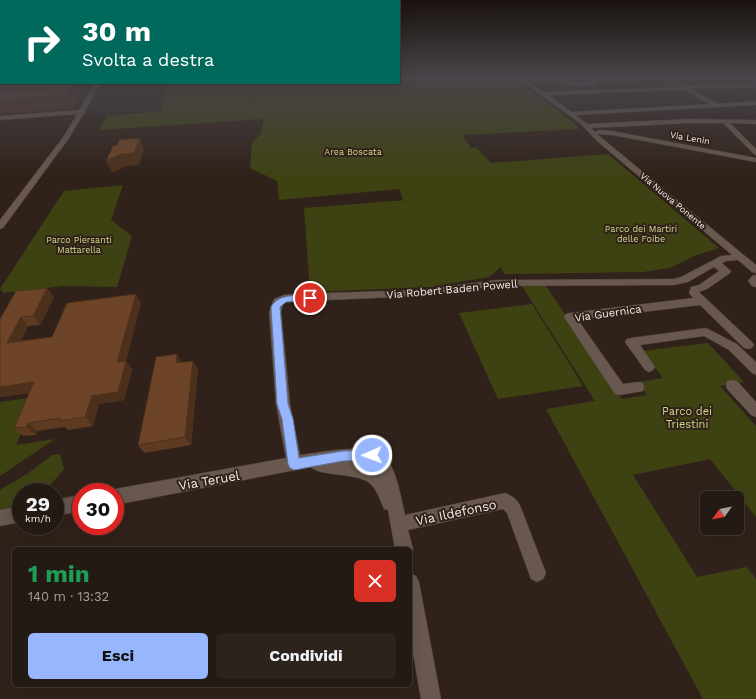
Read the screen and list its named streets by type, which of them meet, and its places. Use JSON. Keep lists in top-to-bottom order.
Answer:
{
  "streets": {
    "street": [
      "Via Lenin",
      "Via Nuova Ponente",
      "Via Robert Baden Powell",
      "Via Guernica",
      "Via Teruel",
      "Via Ildefonso"
    ]
  },
  "crossings": [
    ["Via Lenin", "Via Nuova Ponente"],
    ["Via Nuova Ponente", "Via Robert Baden Powell"],
    ["Via Robert Baden Powell", "Via Teruel"]
  ],
  "parks": [
    "Area Boscata",
    "Parco dei Martiri delle Foibe",
    "Parco Piersanti Mattarella",
    "Parco dei Triestini"
  ],
  "north": "bottom left",
  "page": {
    "turn": ["30 m", "Svolta a destra"],
    "speed": "29 km/h",
    "limit": "30",
    "heading": ["1 min", "140 m · 13:32"],
    "buttons": ["Esci", "Condividi"]
  }
}
